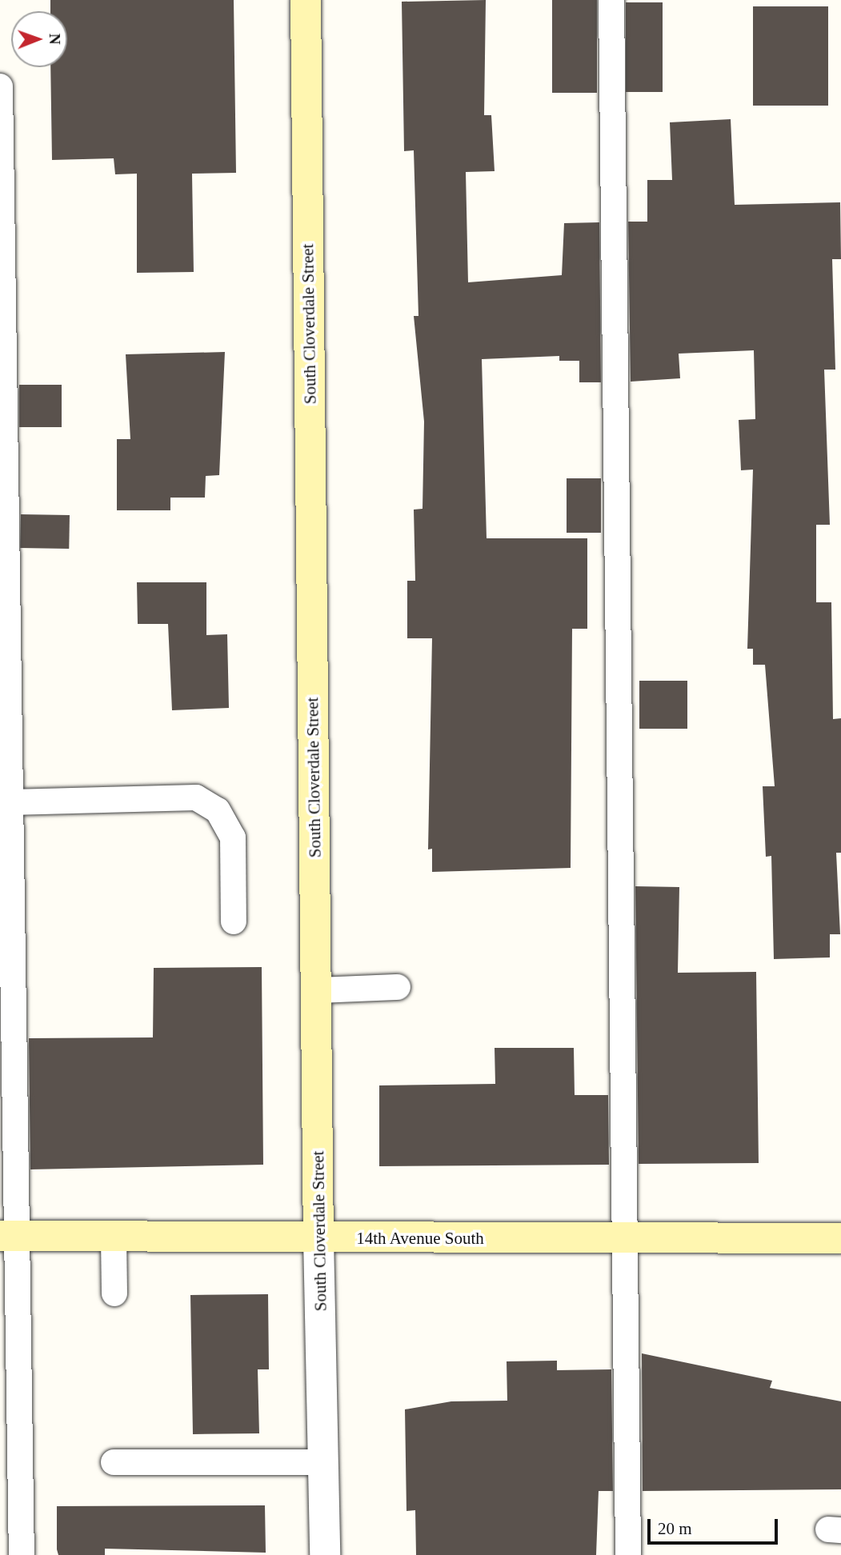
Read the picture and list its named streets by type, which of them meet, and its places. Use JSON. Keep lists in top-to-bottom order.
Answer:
{
  "streets": {
    "main road": ["South Cloverdale Street", "14th Avenue South"]
  },
  "crossings": [
    ["South Cloverdale Street", "14th Avenue South"]
  ],
  "scale_bar": "20 m",
  "north": "right"
}
